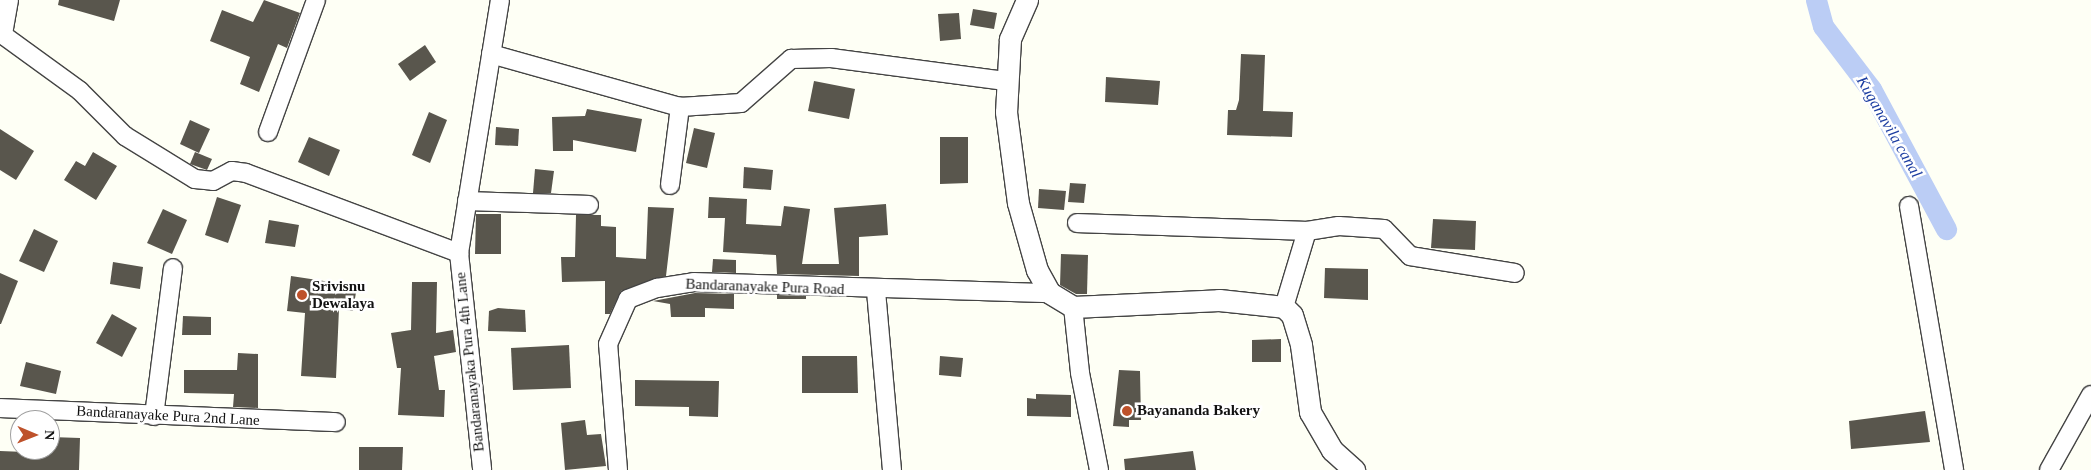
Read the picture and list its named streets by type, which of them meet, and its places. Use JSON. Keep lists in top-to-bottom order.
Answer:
{
  "streets": {
    "street": ["Bandaranayake Pura Road", "Bandaranayaka Pura 4th Lane", "Bandaranayake Pura 2nd Lane"]
  },
  "water": ["Kuganavila canal"],
  "places": ["Srivisnu Dewalaya", "Bayananda Bakery"],
  "north": "right"
}
